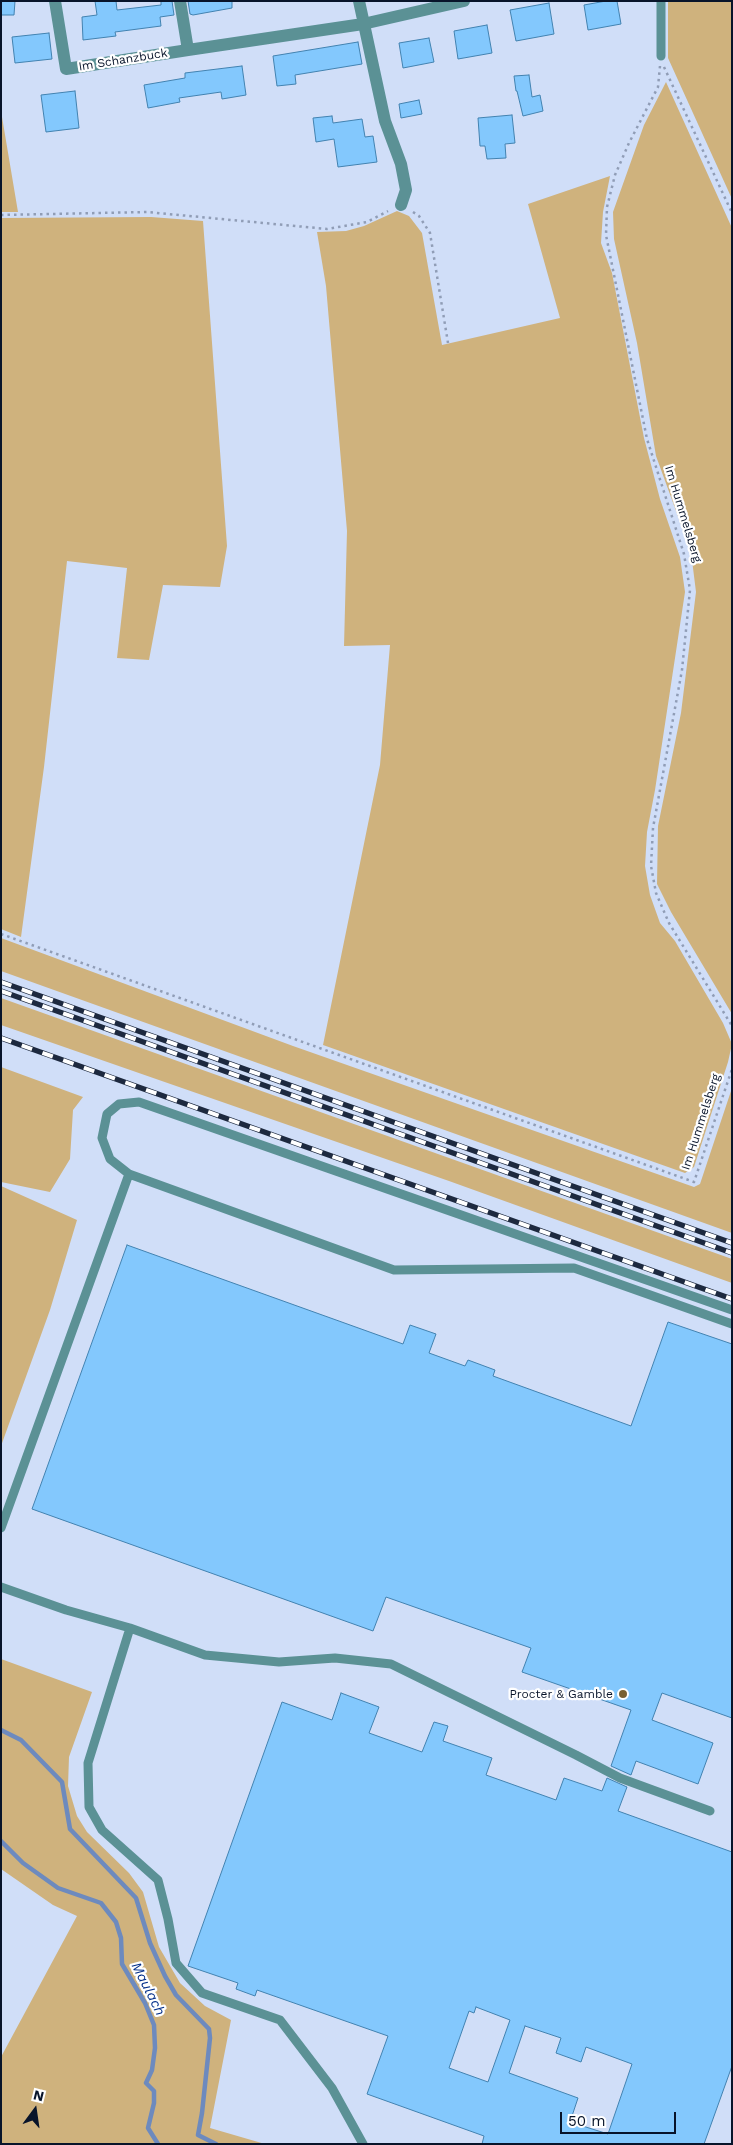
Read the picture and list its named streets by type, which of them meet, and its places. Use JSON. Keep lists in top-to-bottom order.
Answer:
{
  "streets": {
    "street": ["Im Schanzbuck"],
    "path": ["Im Hummelsberg"]
  },
  "water": ["Maulach"],
  "places": ["Procter & Gamble"],
  "scale_bar": "50 m",
  "north": "top"
}
